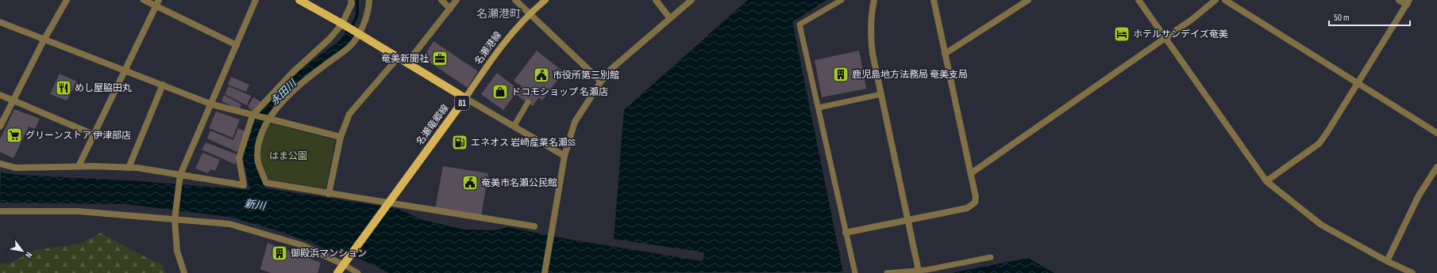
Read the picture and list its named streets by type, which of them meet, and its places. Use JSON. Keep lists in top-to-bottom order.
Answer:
{
  "streets": {
    "main road": ["名瀬港線", "81", "名瀬竜郷線"]
  },
  "crossings": [
    ["名瀬港線", "81"],
    ["名瀬港線", "名瀬竜郷線"],
    ["81", "名瀬竜郷線"]
  ],
  "districts": ["名瀬港町"],
  "water": ["永田川", "新川"],
  "parks": ["はま公園"],
  "places": {
    "hotel": ["ホテルサンデイズ奄美"],
    "office": ["奄美新聞社"],
    "building": ["鹿児島地方法務局 奄美支局", "御殿浜マンション"],
    "public building": ["市役所第三別館", "奄美市名瀬公民館"],
    "restaurant": ["めし屋脇田丸"],
    "shop": ["ドコモショップ 名瀬店"],
    "supermarket": ["グリーンストア 伊津部店"],
    "fuel station": ["エネオス 岩崎産業名瀬SS"]
  },
  "scale_bar": "50 m",
  "north": "bottom right"
}
